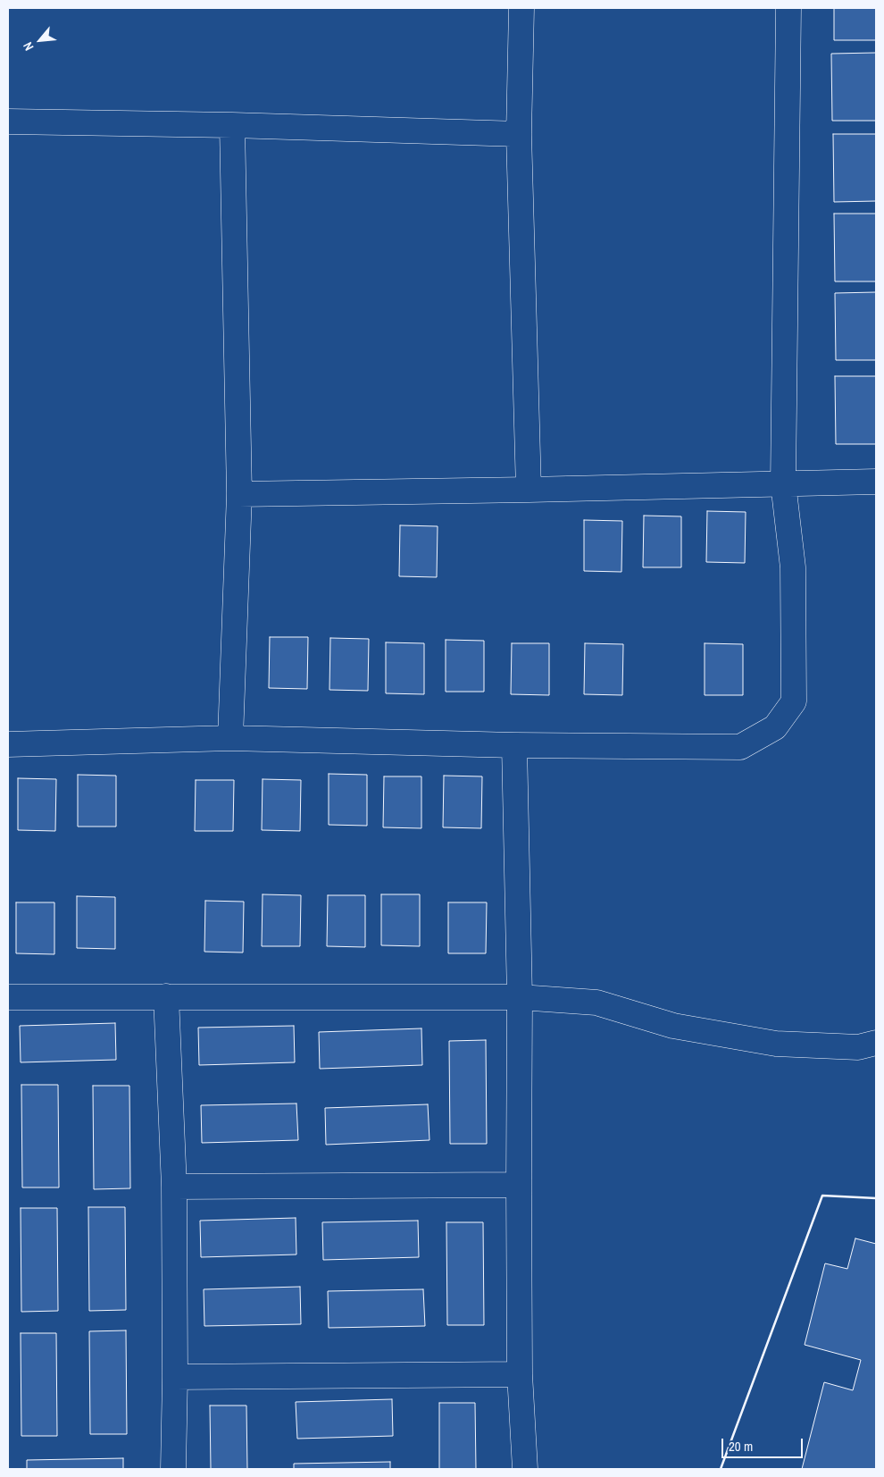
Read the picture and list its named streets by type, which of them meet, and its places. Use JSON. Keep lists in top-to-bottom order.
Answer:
{
  "scale_bar": "20 m",
  "north": "bottom left"
}
